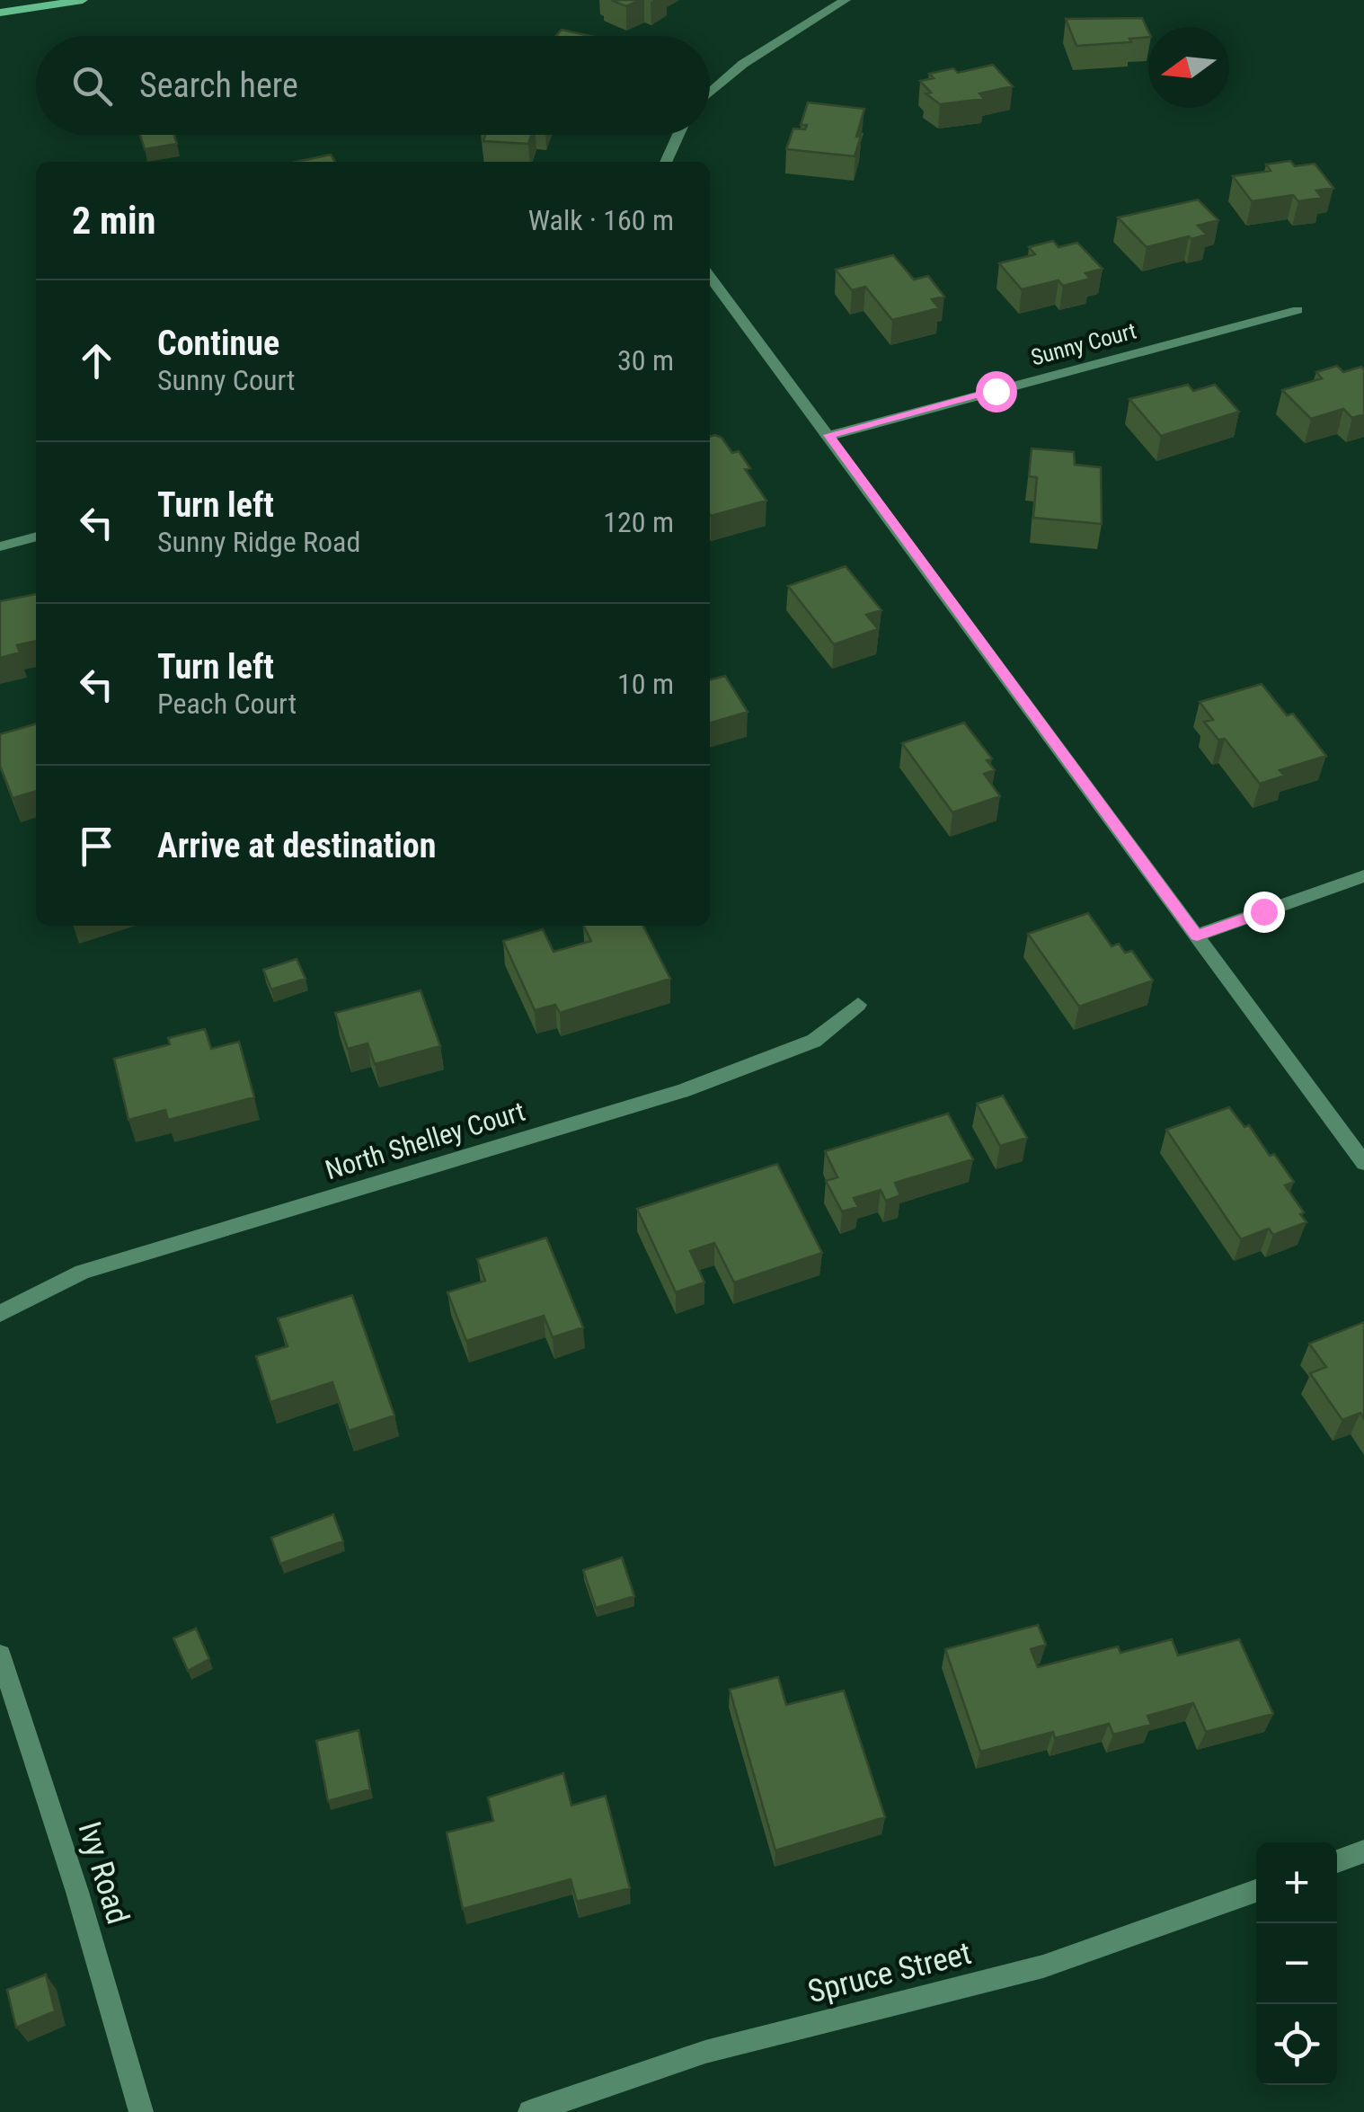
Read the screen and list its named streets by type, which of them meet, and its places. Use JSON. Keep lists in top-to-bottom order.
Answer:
{
  "streets": {
    "street": [
      "Sunny Court",
      "North Shelley Court",
      "Ivy Road",
      "Spruce Street"
    ]
  },
  "north": "left",
  "page": {
    "search": "Search here",
    "heading": ["2 min", "Walk · 160 m"],
    "list": [
      ["Continue", "Sunny Court", "30 m"],
      ["Turn left", "Sunny Ridge Road", "120 m"],
      ["Turn left", "Peach Court", "10 m"],
      "Arrive at destination"
    ],
    "map_buttons": ["+", "−"]
  }
}
